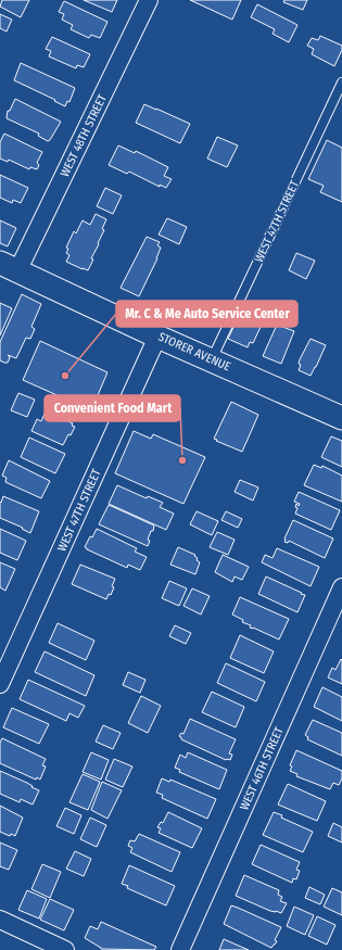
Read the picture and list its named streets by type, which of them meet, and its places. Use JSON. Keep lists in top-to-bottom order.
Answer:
{
  "streets": {
    "street": [
      "WEST 48TH STREET",
      "WEST 47TH STREET",
      "STORER AVENUE",
      "WEST 46TH STREET"
    ]
  },
  "crossings": [
    ["WEST 48TH STREET", "STORER AVENUE"],
    ["WEST 47TH STREET", "STORER AVENUE"]
  ],
  "places": ["Mr. C & Me Auto Service Center", "Convenient Food Mart"]
}
